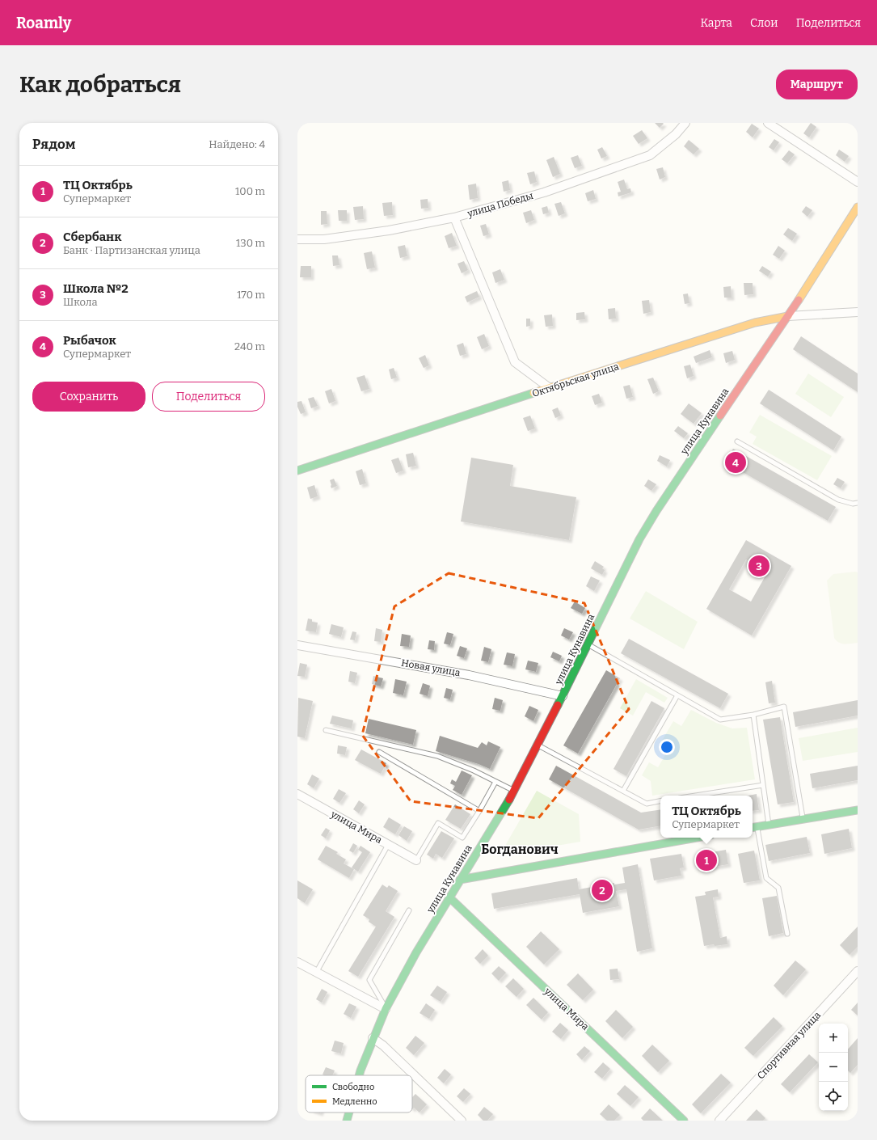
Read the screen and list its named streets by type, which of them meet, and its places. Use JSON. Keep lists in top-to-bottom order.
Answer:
{
  "streets": {
    "main road": ["Октябрьская улица", "улица Кунавина", "улица Мира"],
    "street": ["улица Победы", "Новая улица", "Спортивная улица"]
  },
  "crossings": [
    ["Октябрьская улица", "улица Кунавина"],
    ["улица Кунавина", "Новая улица"],
    ["улица Кунавина", "улица Мира"]
  ],
  "districts": ["Богданович"],
  "legend": ["Свободно", "Медленно"],
  "page": {
    "header": "Roamly",
    "nav": ["Карта", "Слои", "Поделиться"],
    "buttons": [
      "Маршрут",
      ["Сохранить", "Поделиться"]
    ],
    "title": "Как добраться",
    "heading": ["Рядом", "Найдено: 4"],
    "list": [
      {
        "mark": "1",
        "name": "ТЦ Октябрь",
        "note": "Супермаркет",
        "value": "100 m"
      },
      {
        "mark": "2",
        "name": "Сбербанк",
        "note": "Банк · Партизанская улица",
        "value": "130 m"
      },
      {
        "mark": "3",
        "name": "Школа №2",
        "note": "Школа",
        "value": "170 m"
      },
      {
        "mark": "4",
        "name": "Рыбачок",
        "note": "Супермаркет",
        "value": "240 m"
      }
    ],
    "pins": [
      "4",
      "3",
      "1",
      "2"
    ],
    "popup": ["ТЦ Октябрь", "Супермаркет"],
    "map_buttons": ["+", "−"]
  }
}
